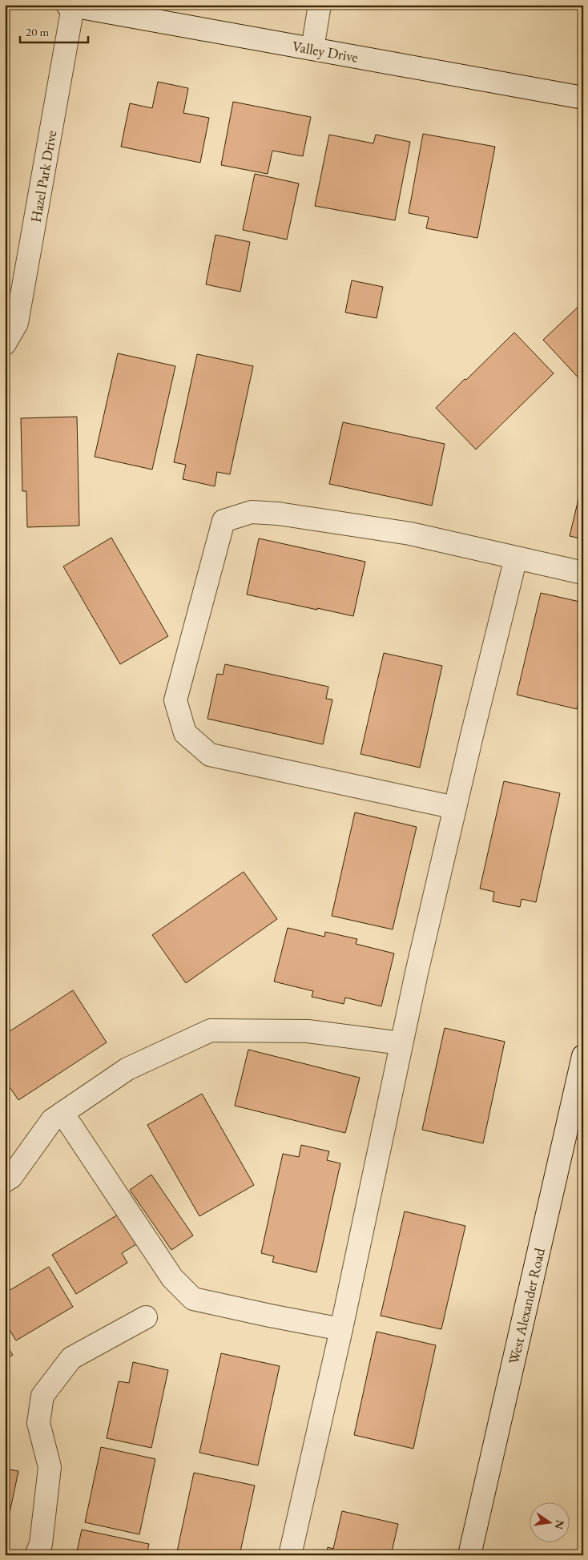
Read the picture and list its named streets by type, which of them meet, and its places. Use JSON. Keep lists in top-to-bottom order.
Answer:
{
  "streets": {
    "street": ["Valley Drive", "Hazel Park Drive", "West Alexander Road"]
  },
  "crossings": [
    ["Valley Drive", "Hazel Park Drive"]
  ],
  "scale_bar": "20 m",
  "north": "right"
}
